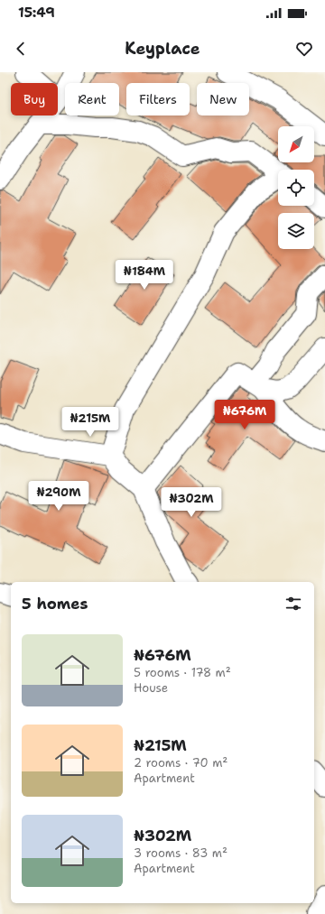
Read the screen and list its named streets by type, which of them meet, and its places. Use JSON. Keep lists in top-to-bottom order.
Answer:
{
  "north": "bottom left",
  "page": {
    "status": "15:49",
    "header": "Keyplace",
    "chip": [
      "Buy",
      "Rent",
      "Filters",
      "New"
    ],
    "price": [
      "₦184M",
      "₦676M",
      "₦215M",
      "₦290M",
      "₦302M"
    ],
    "heading": "5 homes",
    "list": [
      {
        "name": "₦676M",
        "note": "5 rooms · 178 m² · House"
      },
      {
        "name": "₦215M",
        "note": "2 rooms · 70 m² · Apartment"
      },
      {
        "name": "₦302M",
        "note": "3 rooms · 83 m² · Apartment"
      }
    ]
  }
}
